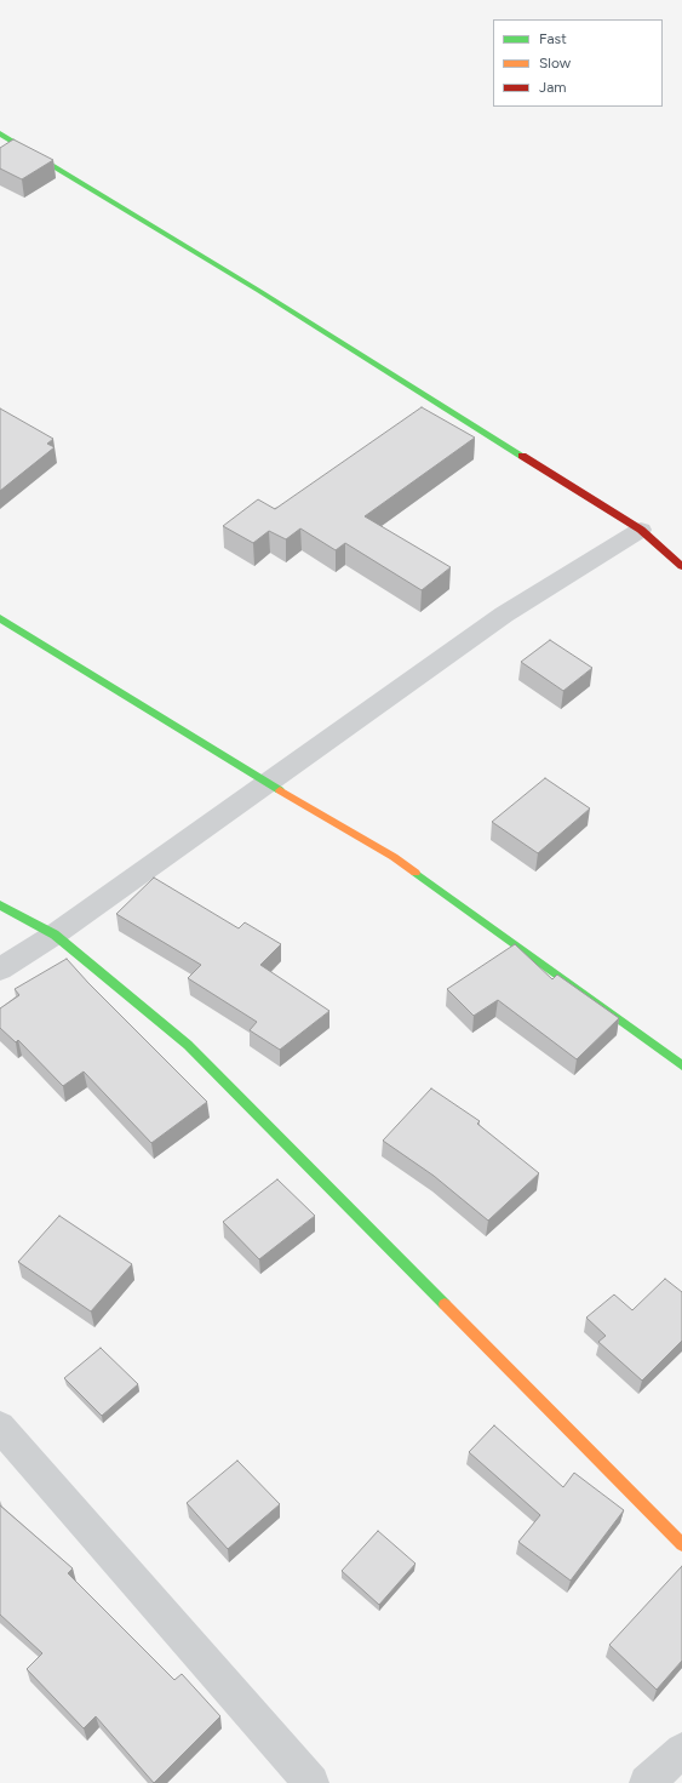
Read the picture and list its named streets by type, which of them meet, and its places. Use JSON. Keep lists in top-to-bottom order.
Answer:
{
  "legend": ["Fast", "Slow", "Jam"]
}
